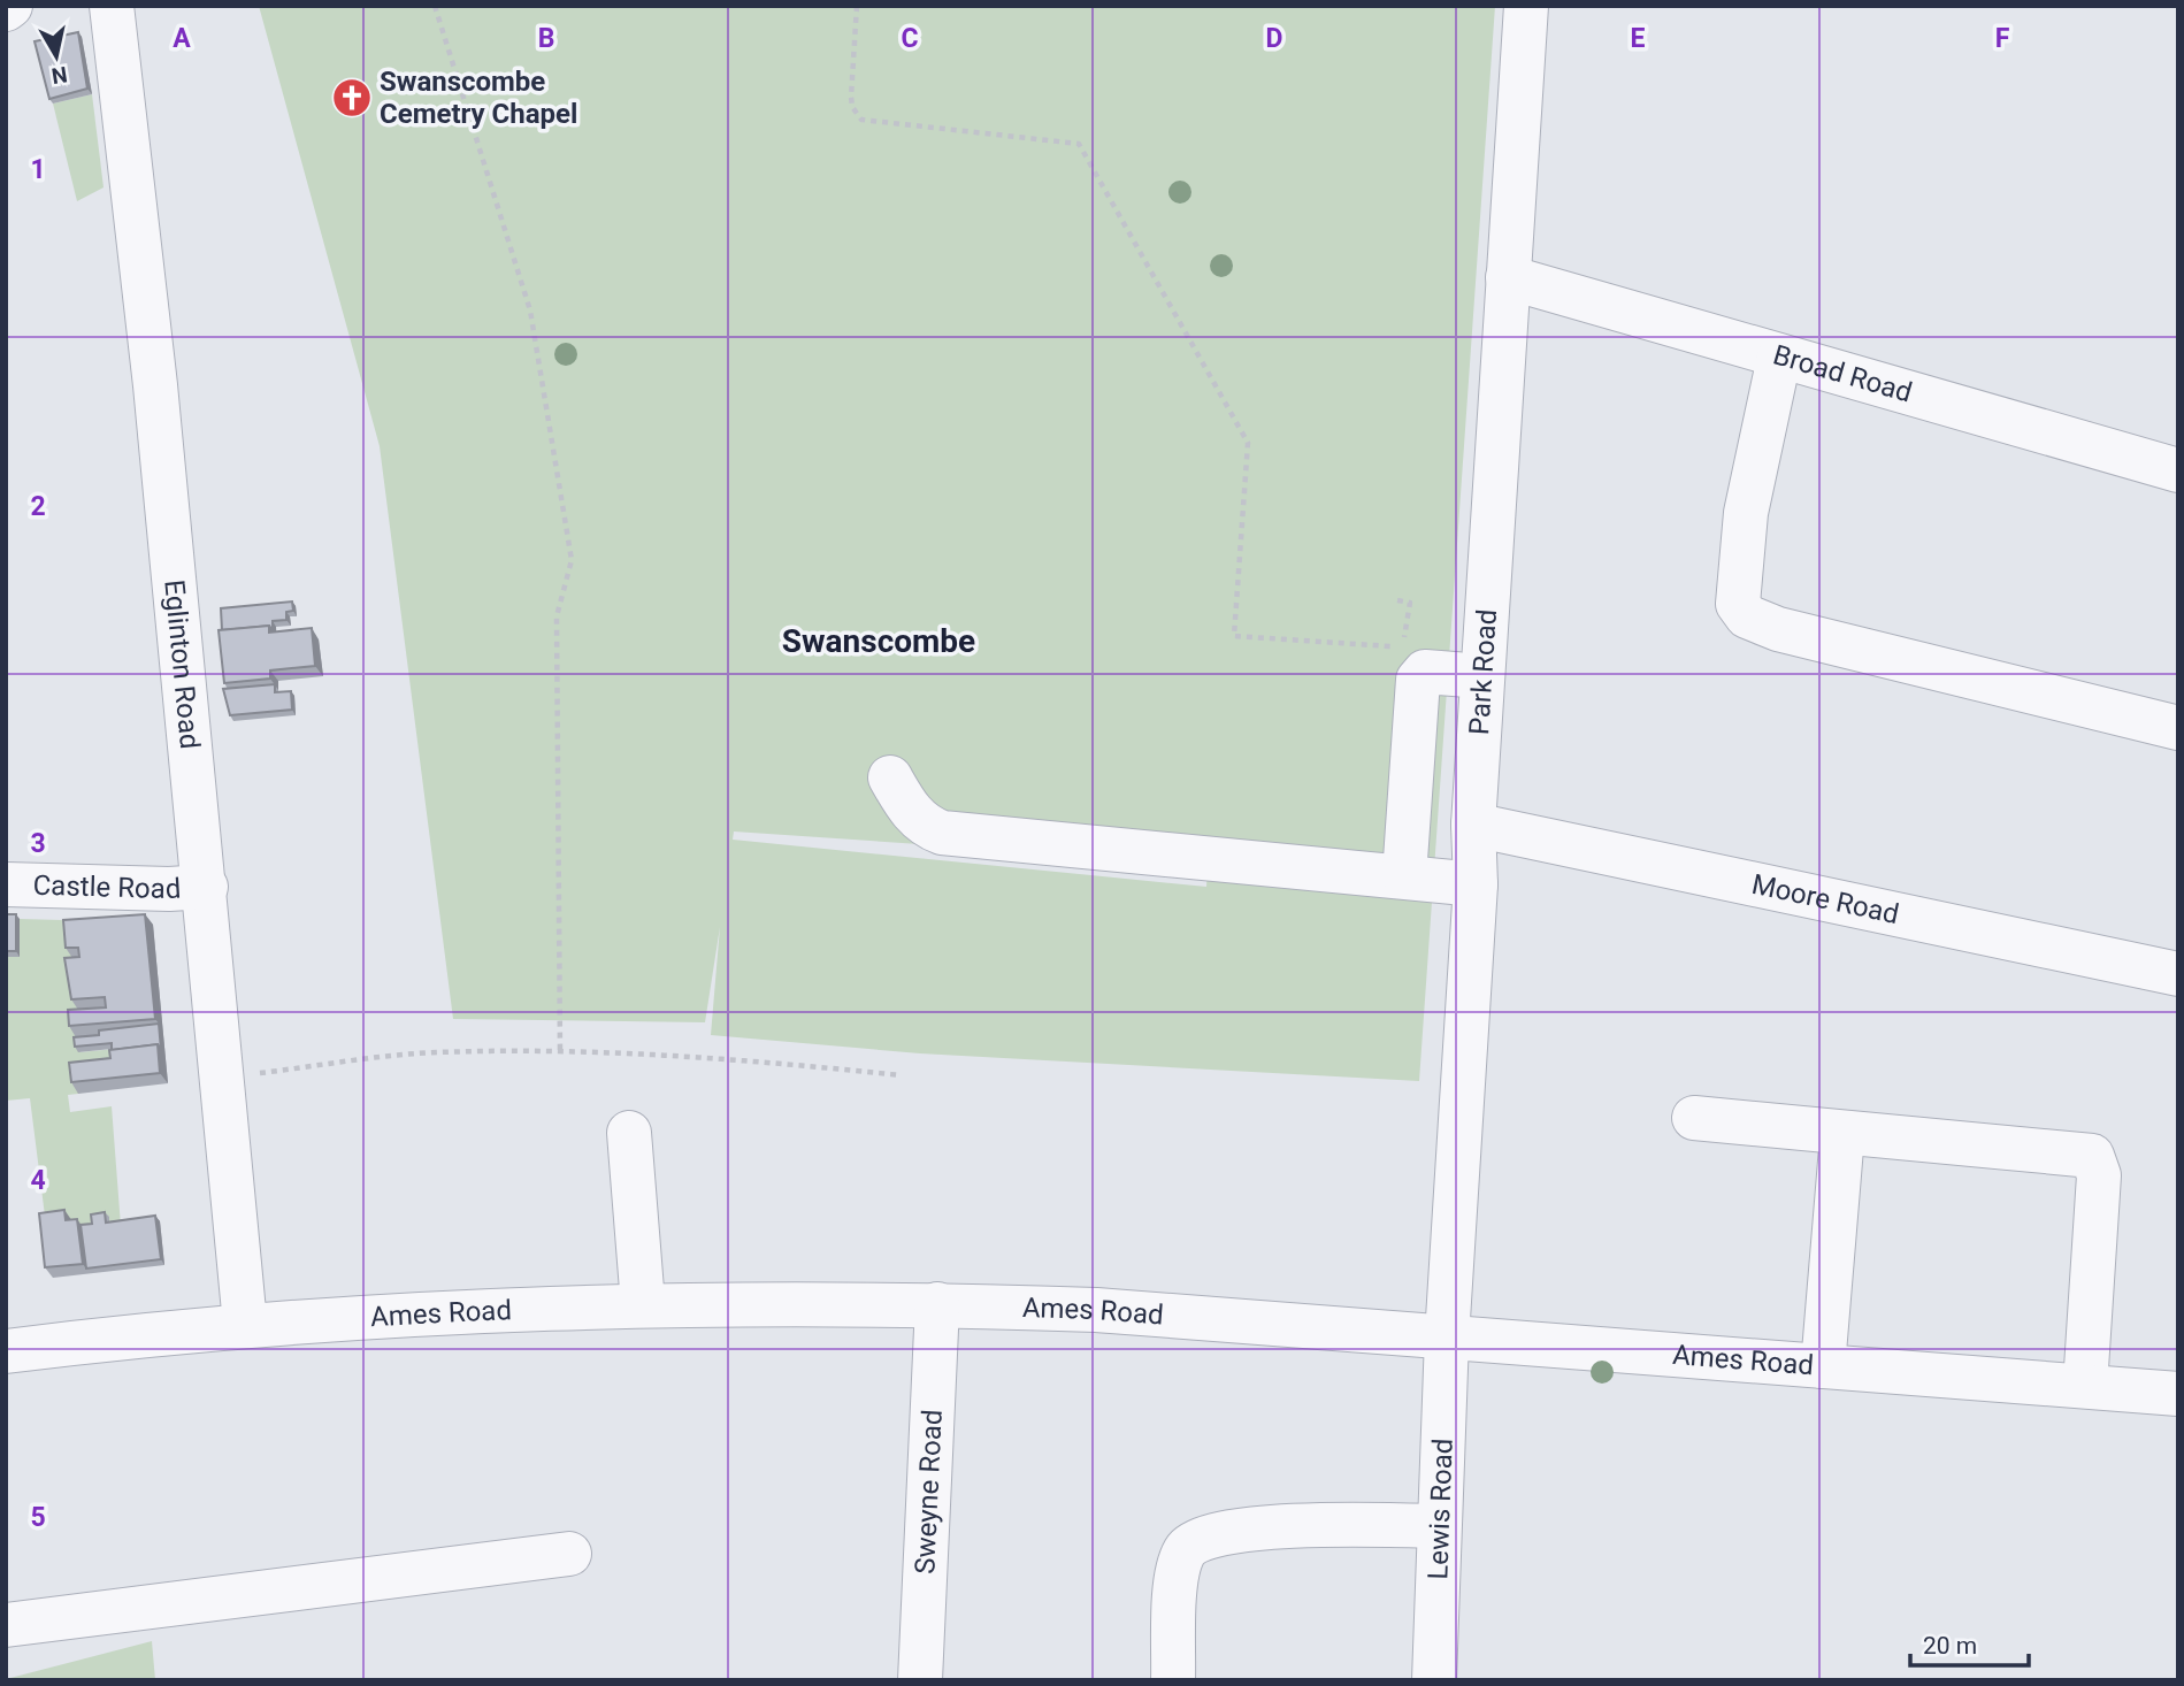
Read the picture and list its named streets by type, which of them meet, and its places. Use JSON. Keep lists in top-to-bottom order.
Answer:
{
  "streets": {
    "street": [
      "Broad Road",
      "Eglinton Road",
      "Park Road",
      "Castle Road",
      "Moore Road",
      "Ames Road",
      "Sweyne Road",
      "Lewis Road"
    ]
  },
  "crossings": [
    ["Broad Road", "Park Road"],
    ["Eglinton Road", "Castle Road"],
    ["Eglinton Road", "Ames Road"],
    ["Park Road", "Moore Road"],
    ["Park Road", "Ames Road"],
    ["Park Road", "Lewis Road"],
    ["Ames Road", "Sweyne Road"],
    ["Ames Road", "Lewis Road"]
  ],
  "districts": ["Swanscombe"],
  "places": {
    "church": ["Swanscombe Cemetry Chapel"]
  },
  "scale_bar": "20 m",
  "north": "bottom",
  "grid": {
    "columns": [
      "A",
      "B",
      "C",
      "D",
      "E",
      "F"
    ],
    "rows": [
      "1",
      "2",
      "3",
      "4",
      "5"
    ]
  }
}
